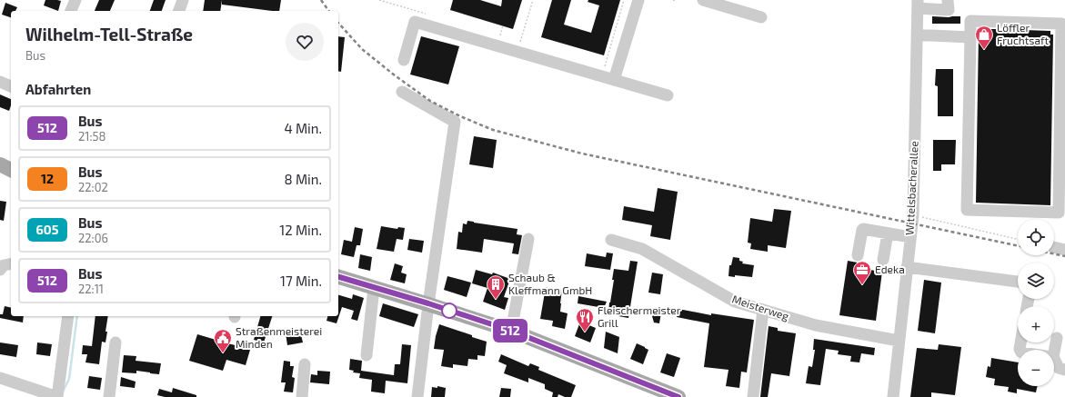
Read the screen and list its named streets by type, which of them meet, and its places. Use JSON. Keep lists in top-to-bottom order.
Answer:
{
  "streets": {
    "street": ["Wittelsbacherallee", "Meisterweg"]
  },
  "crossings": [
    ["Wittelsbacherallee", "Meisterweg"]
  ],
  "places": {
    "shop": ["Löffler Fruchtsaft"],
    "office": ["Edeka"],
    "building": ["Schaub & Kleffmann GmbH"],
    "restaurant": ["Fleischermeister Grill"],
    "public building": ["Straßenmeisterei Minden"]
  },
  "lines": ["bus line 512"],
  "page": {
    "on_map": "512",
    "heading": [
      ["Wilhelm-Tell-Straße", "Bus"],
      "Abfahrten"
    ],
    "list": [
      {
        "mark": "512",
        "name": "Bus",
        "note": "21:58",
        "value": "4 Min."
      },
      {
        "mark": "12",
        "name": "Bus",
        "note": "22:02",
        "value": "8 Min."
      },
      {
        "mark": "605",
        "name": "Bus",
        "note": "22:06",
        "value": "12 Min."
      },
      {
        "mark": "512",
        "name": "Bus",
        "note": "22:11",
        "value": "17 Min."
      }
    ],
    "map_buttons": ["+", "−"]
  }
}
